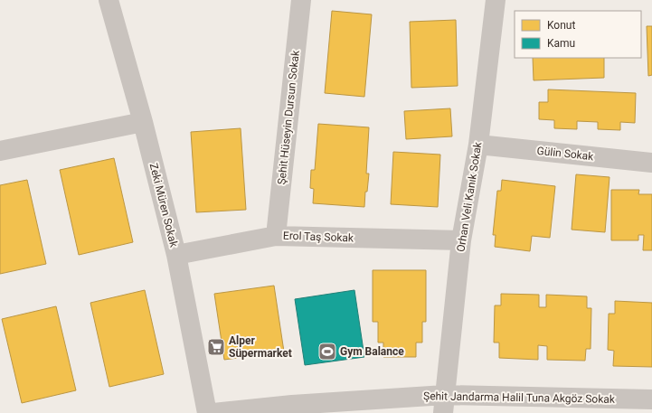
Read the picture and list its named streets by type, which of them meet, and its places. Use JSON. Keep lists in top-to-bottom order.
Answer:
{
  "streets": {
    "street": [
      "Şehit Hüseyin Dursun Sokak",
      "Gülin Sokak",
      "Orhan Veli Kanık Sokak",
      "Zeki Müren Sokak",
      "Erol Taş Sokak",
      "Şehit Jandarma Halil Tuna Akgöz Sokak"
    ]
  },
  "crossings": [
    ["Şehit Hüseyin Dursun Sokak", "Erol Taş Sokak"],
    ["Gülin Sokak", "Orhan Veli Kanık Sokak"],
    ["Orhan Veli Kanık Sokak", "Erol Taş Sokak"],
    ["Orhan Veli Kanık Sokak", "Şehit Jandarma Halil Tuna Akgöz Sokak"],
    ["Zeki Müren Sokak", "Erol Taş Sokak"]
  ],
  "places": {
    "supermarket": ["Alper Süpermarket"],
    "sports": ["Gym Balance"]
  },
  "legend": ["Konut", "Kamu"]
}
